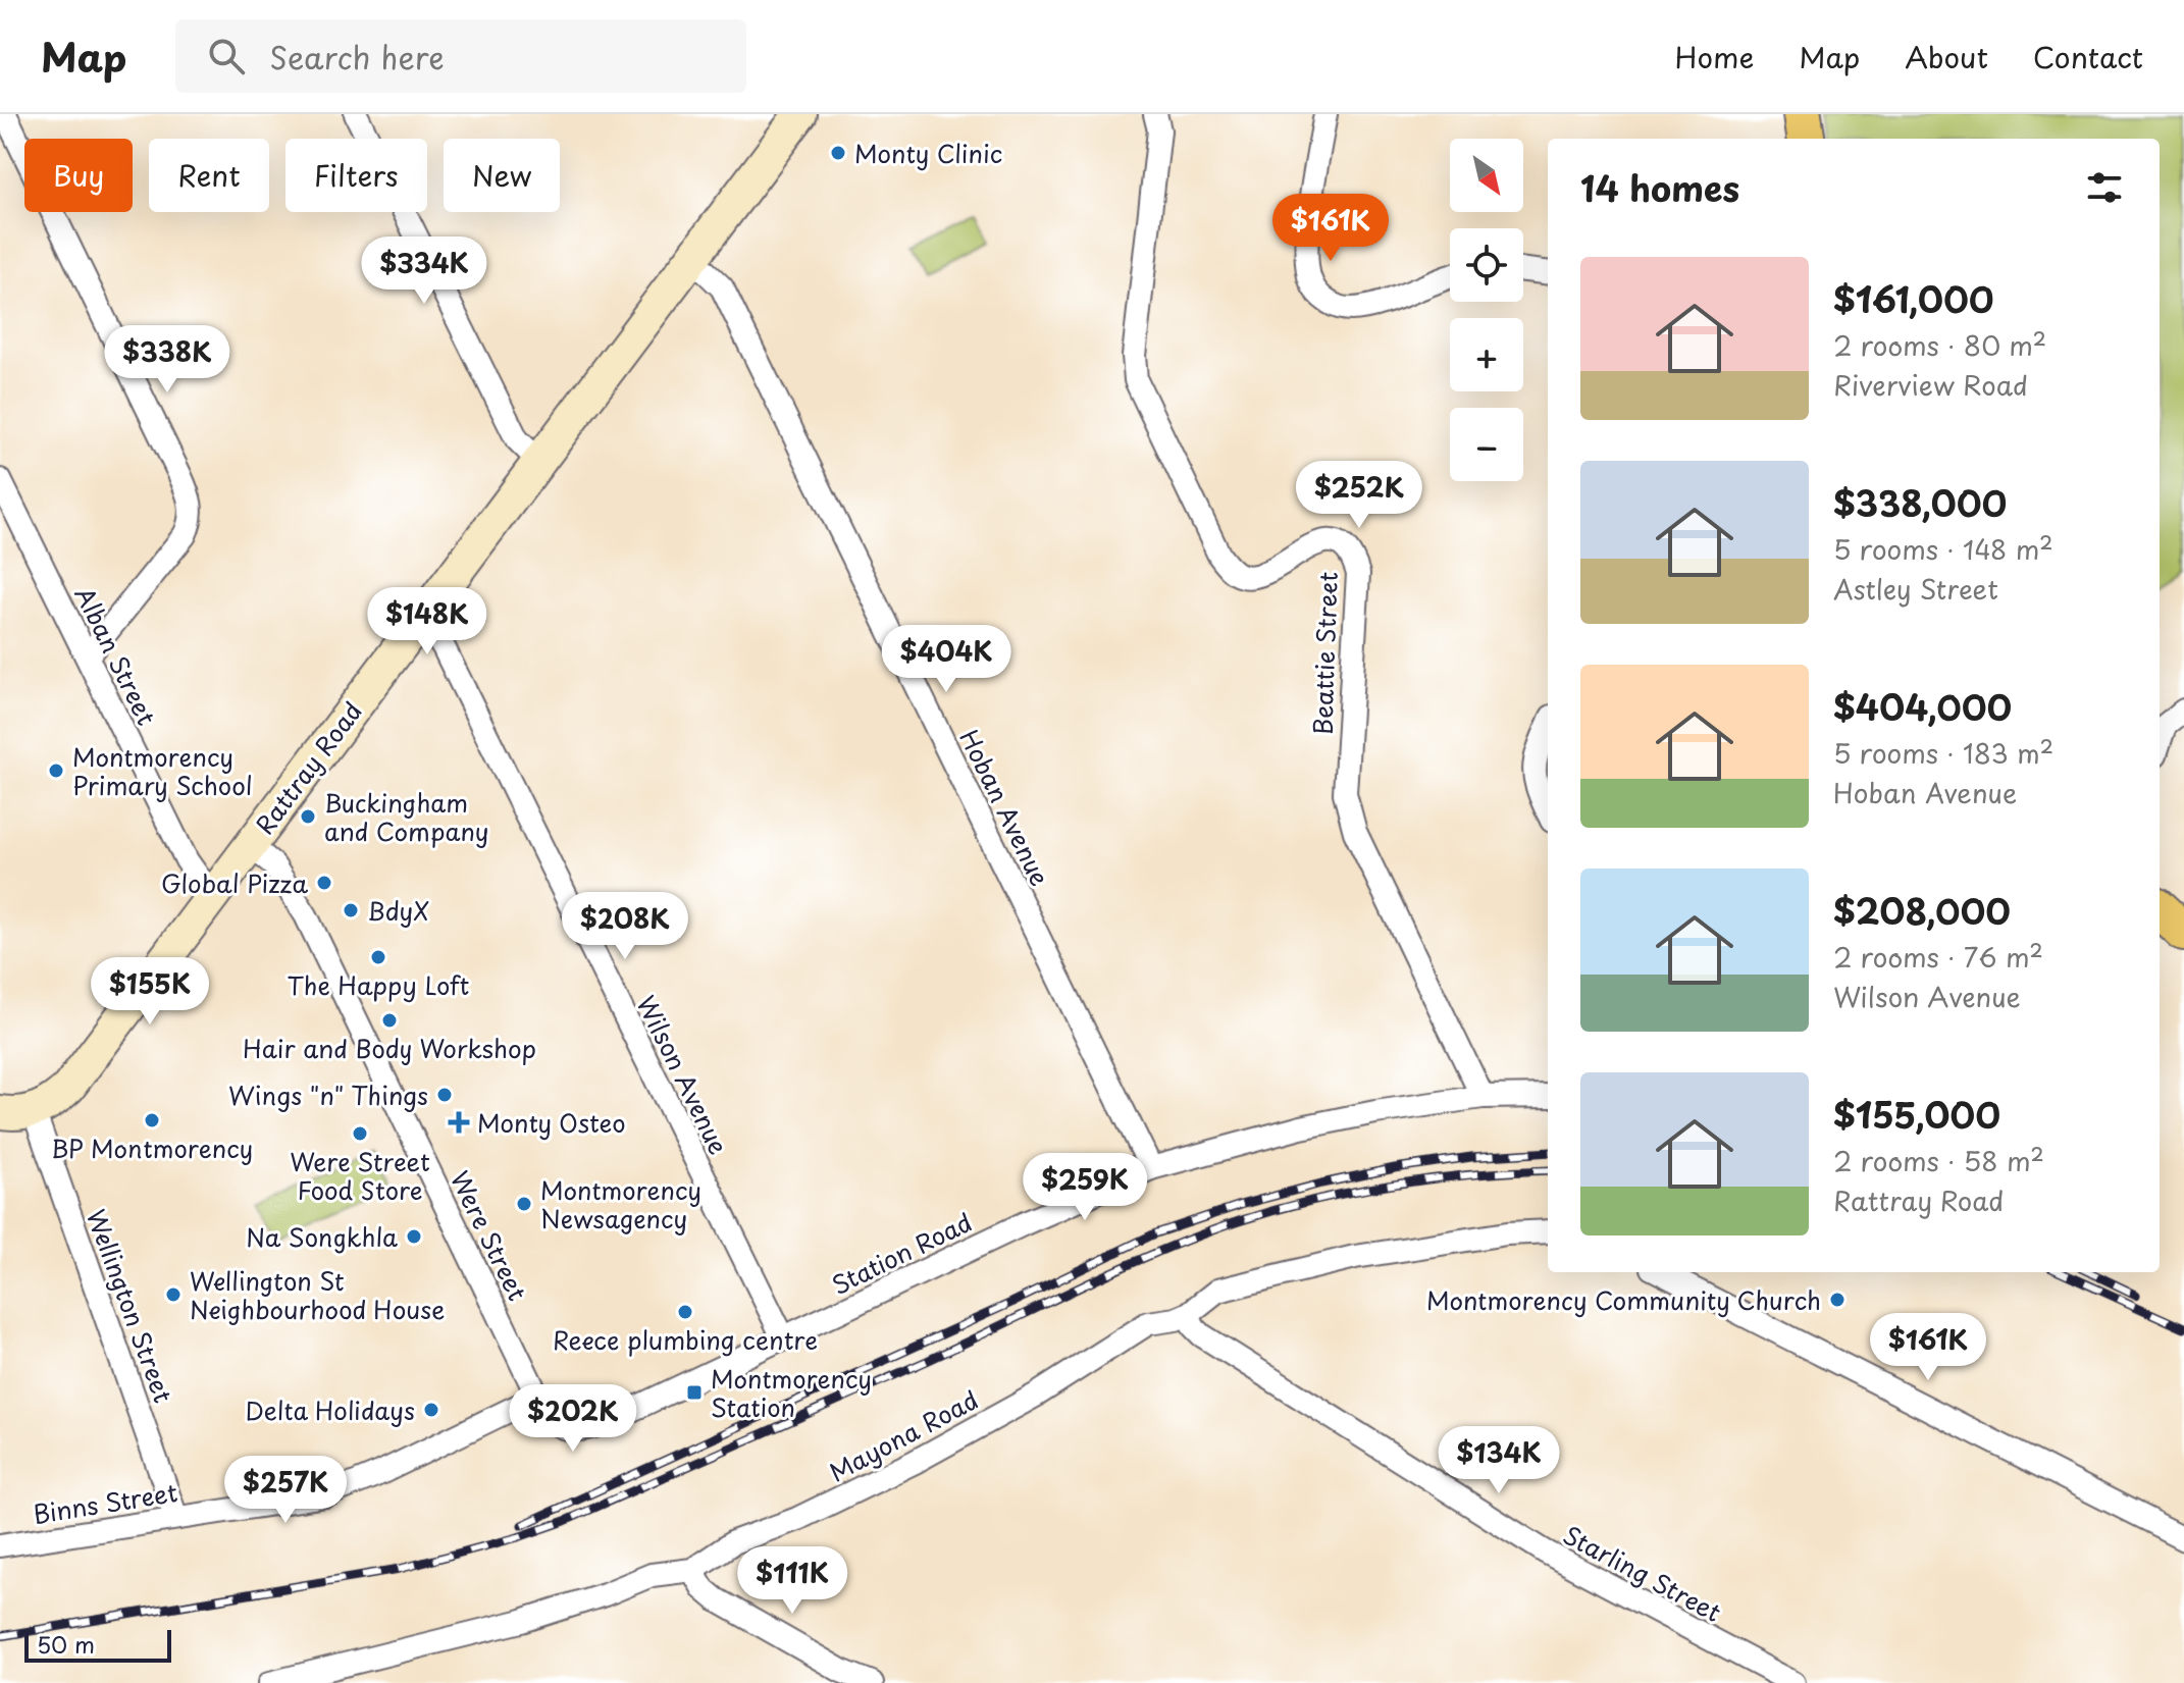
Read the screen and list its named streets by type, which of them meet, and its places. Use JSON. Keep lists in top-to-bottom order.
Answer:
{
  "streets": {
    "street": [
      "Beattie Street",
      "Alban Street",
      "Rattray Road",
      "Hoban Avenue",
      "Wilson Avenue",
      "Were Street",
      "Station Road",
      "Wellington Street",
      "Mayona Road",
      "Binns Street",
      "Starling Street"
    ]
  },
  "crossings": [
    ["Beattie Street", "Station Road"],
    ["Alban Street", "Rattray Road"],
    ["Rattray Road", "Hoban Avenue"],
    ["Rattray Road", "Wilson Avenue"],
    ["Rattray Road", "Were Street"],
    ["Rattray Road", "Wellington Street"],
    ["Hoban Avenue", "Station Road"],
    ["Wilson Avenue", "Station Road"],
    ["Were Street", "Station Road"],
    ["Were Street", "Binns Street"],
    ["Station Road", "Binns Street"],
    ["Wellington Street", "Binns Street"],
    ["Mayona Road", "Starling Street"]
  ],
  "places": {
    "other": [
      "Monty Clinic",
      "Montmorency Primary School",
      "Buckingham and Company",
      "Global Pizza",
      "BdyX",
      "The Happy Loft",
      "Hair and Body Workshop",
      "Wings \"n\" Things",
      "BP Montmorency",
      "Were Street Food Store",
      "Montmorency Newsagency",
      "Na Songkhla",
      "Wellington St Neighbourhood House",
      "Montmorency Community Church",
      "Reece plumbing centre",
      "Delta Holidays"
    ],
    "health": ["Monty Osteo"],
    "transit": ["Montmorency Station"]
  },
  "scale_bar": "50 m",
  "north": "bottom right",
  "page": {
    "header": "Map",
    "search": "Search here",
    "nav": [
      "Home",
      "Map",
      "About",
      "Contact"
    ],
    "map_buttons": ["+", "−"],
    "chip": [
      "Buy",
      "Rent",
      "Filters",
      "New"
    ],
    "heading": "14 homes",
    "price": [
      "$161K",
      "$334K",
      "$338K",
      "$252K",
      "$148K",
      "$404K",
      "$208K",
      "$155K",
      "$259K",
      "$161K",
      "$202K",
      "$134K",
      "$257K",
      "$111K"
    ],
    "list": [
      {
        "name": "$161,000",
        "note": "2 rooms · 80 m² · Riverview Road"
      },
      {
        "name": "$338,000",
        "note": "5 rooms · 148 m² · Astley Street"
      },
      {
        "name": "$404,000",
        "note": "5 rooms · 183 m² · Hoban Avenue"
      },
      {
        "name": "$208,000",
        "note": "2 rooms · 76 m² · Wilson Avenue"
      },
      {
        "name": "$155,000",
        "note": "2 rooms · 58 m² · Rattray Road"
      }
    ],
    "scale": "50 m"
  }
}
